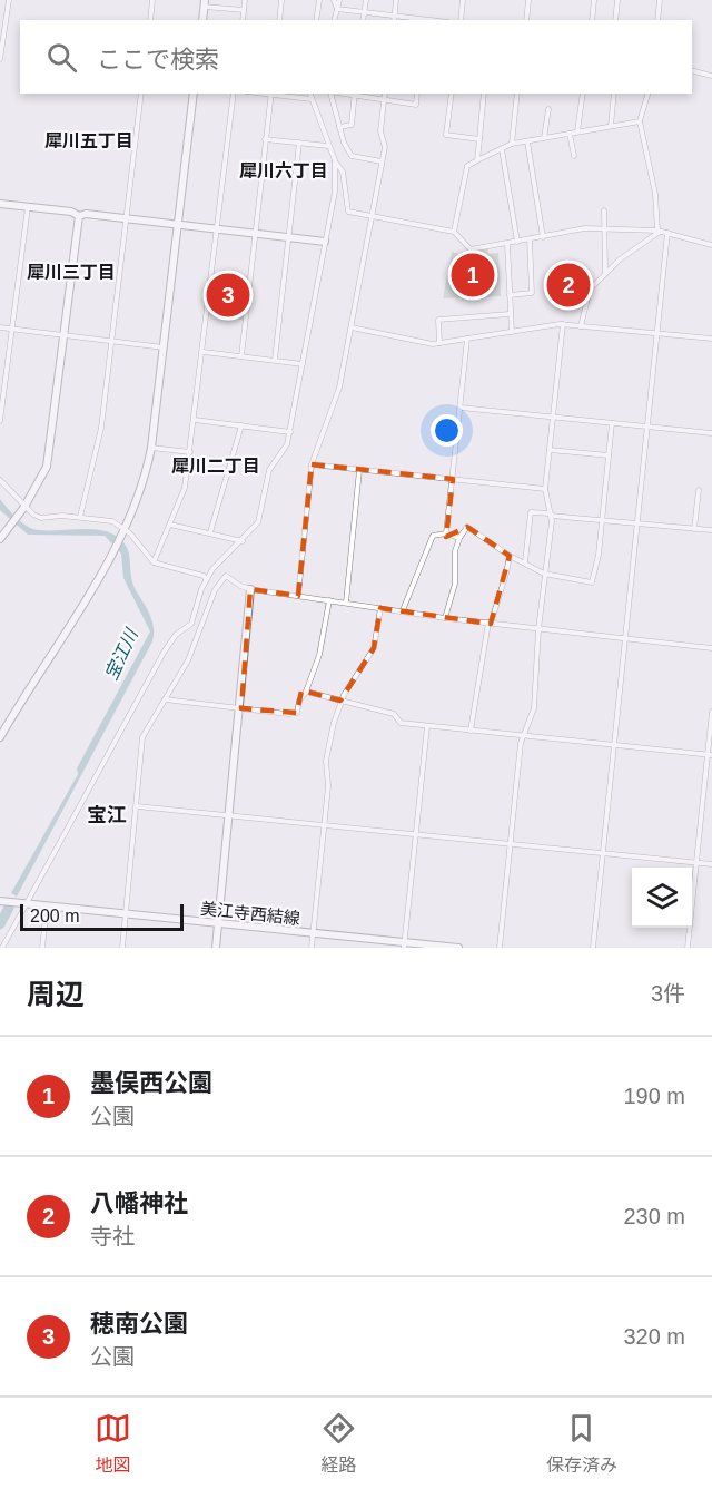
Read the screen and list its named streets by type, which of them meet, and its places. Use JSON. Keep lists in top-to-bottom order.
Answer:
{
  "streets": {
    "street": ["美江寺西結線"]
  },
  "districts": [
    "犀川五丁目",
    "犀川六丁目",
    "犀川三丁目",
    "犀川二丁目",
    "宝江"
  ],
  "water": ["宝江川"],
  "scale_bar": "200 m",
  "page": {
    "search": "ここで検索",
    "pins": ["1", "2", "3"],
    "scale": "200 m",
    "heading": ["周辺", "3件"],
    "list": [
      {
        "mark": "1",
        "name": "墨俣西公園",
        "note": "公園",
        "value": "190 m"
      },
      {
        "mark": "2",
        "name": "八幡神社",
        "note": "寺社",
        "value": "230 m"
      },
      {
        "mark": "3",
        "name": "穂南公園",
        "note": "公園",
        "value": "320 m"
      }
    ],
    "nav": ["地図", "経路", "保存済み"]
  }
}
